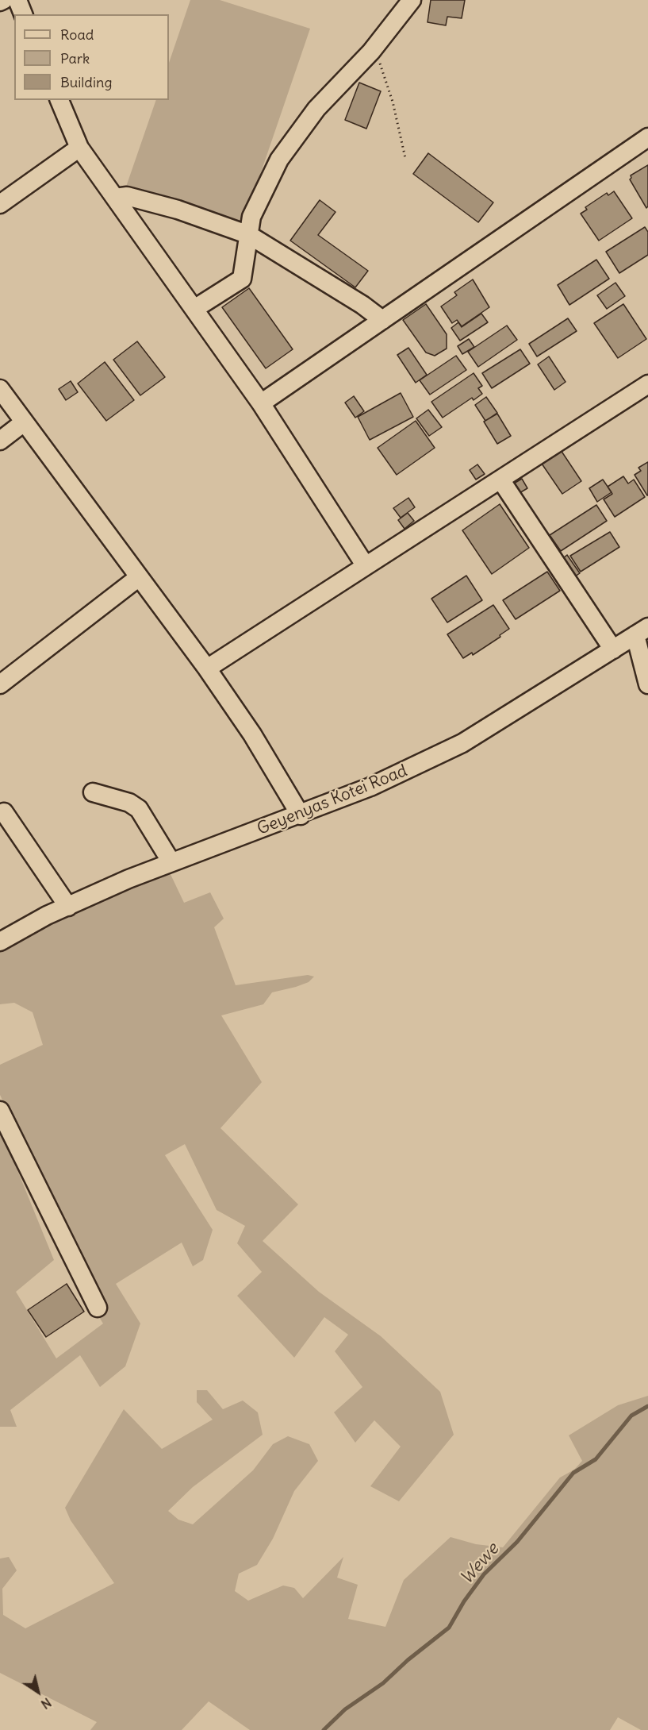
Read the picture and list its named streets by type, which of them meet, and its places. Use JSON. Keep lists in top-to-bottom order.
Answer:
{
  "streets": {
    "street": ["Geyenyas Kotei Road"]
  },
  "water": ["Wewe"],
  "legend": ["Road", "Park", "Building"],
  "north": "bottom right"
}
